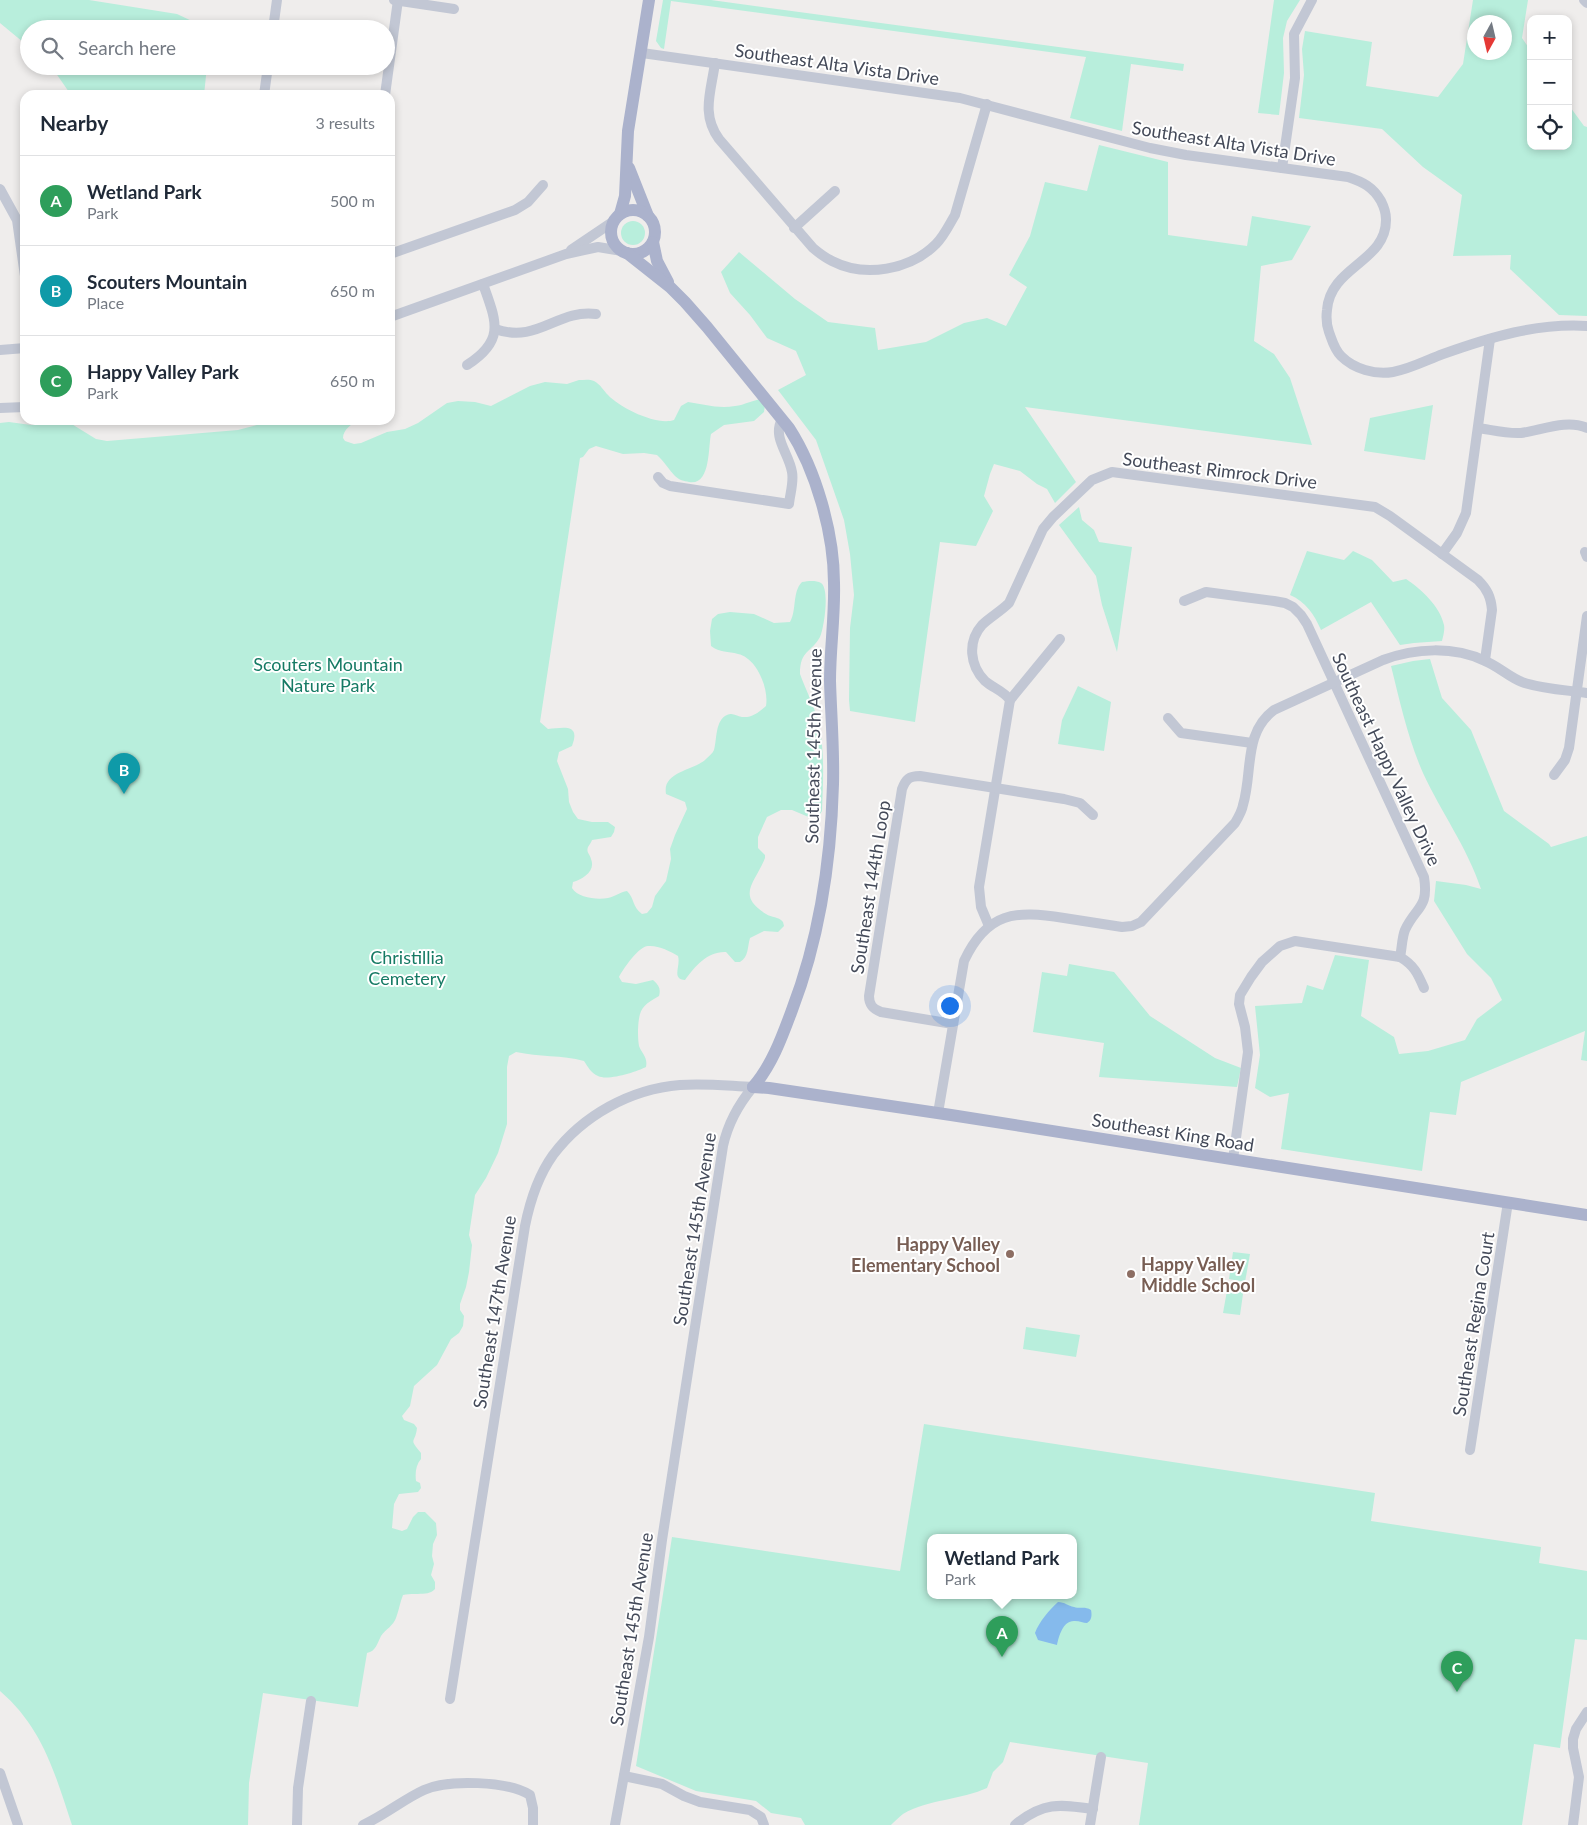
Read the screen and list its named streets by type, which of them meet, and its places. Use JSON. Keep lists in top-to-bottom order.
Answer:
{
  "streets": {
    "main road": ["Southeast 145th Avenue", "Southeast King Road"],
    "street": [
      "Southeast Alta Vista Drive",
      "Southeast Rimrock Drive",
      "Southeast Happy Valley Drive",
      "Southeast 144th Loop",
      "Southeast 147th Avenue",
      "Southeast Regina Court"
    ]
  },
  "crossings": [
    ["Southeast 145th Avenue", "Southeast King Road"],
    ["Southeast 145th Avenue", "Southeast 147th Avenue"],
    ["Southeast King Road", "Southeast 147th Avenue"],
    ["Southeast King Road", "Southeast Regina Court"]
  ],
  "parks": ["Scouters Mountain Nature Park", "Christillia Cemetery"],
  "places": ["Happy Valley Elementary School", "Happy Valley Middle School"],
  "north": "bottom",
  "page": {
    "map_buttons": ["+", "−"],
    "search": "Search here",
    "heading": ["Nearby", "3 results"],
    "list": [
      {
        "mark": "A",
        "name": "Wetland Park",
        "note": "Park",
        "value": "500 m"
      },
      {
        "mark": "B",
        "name": "Scouters Mountain",
        "note": "Place",
        "value": "650 m"
      },
      {
        "mark": "C",
        "name": "Happy Valley Park",
        "note": "Park",
        "value": "650 m"
      }
    ],
    "pins": ["B", "A", "C"],
    "popup": ["Wetland Park", "Park"]
  }
}
